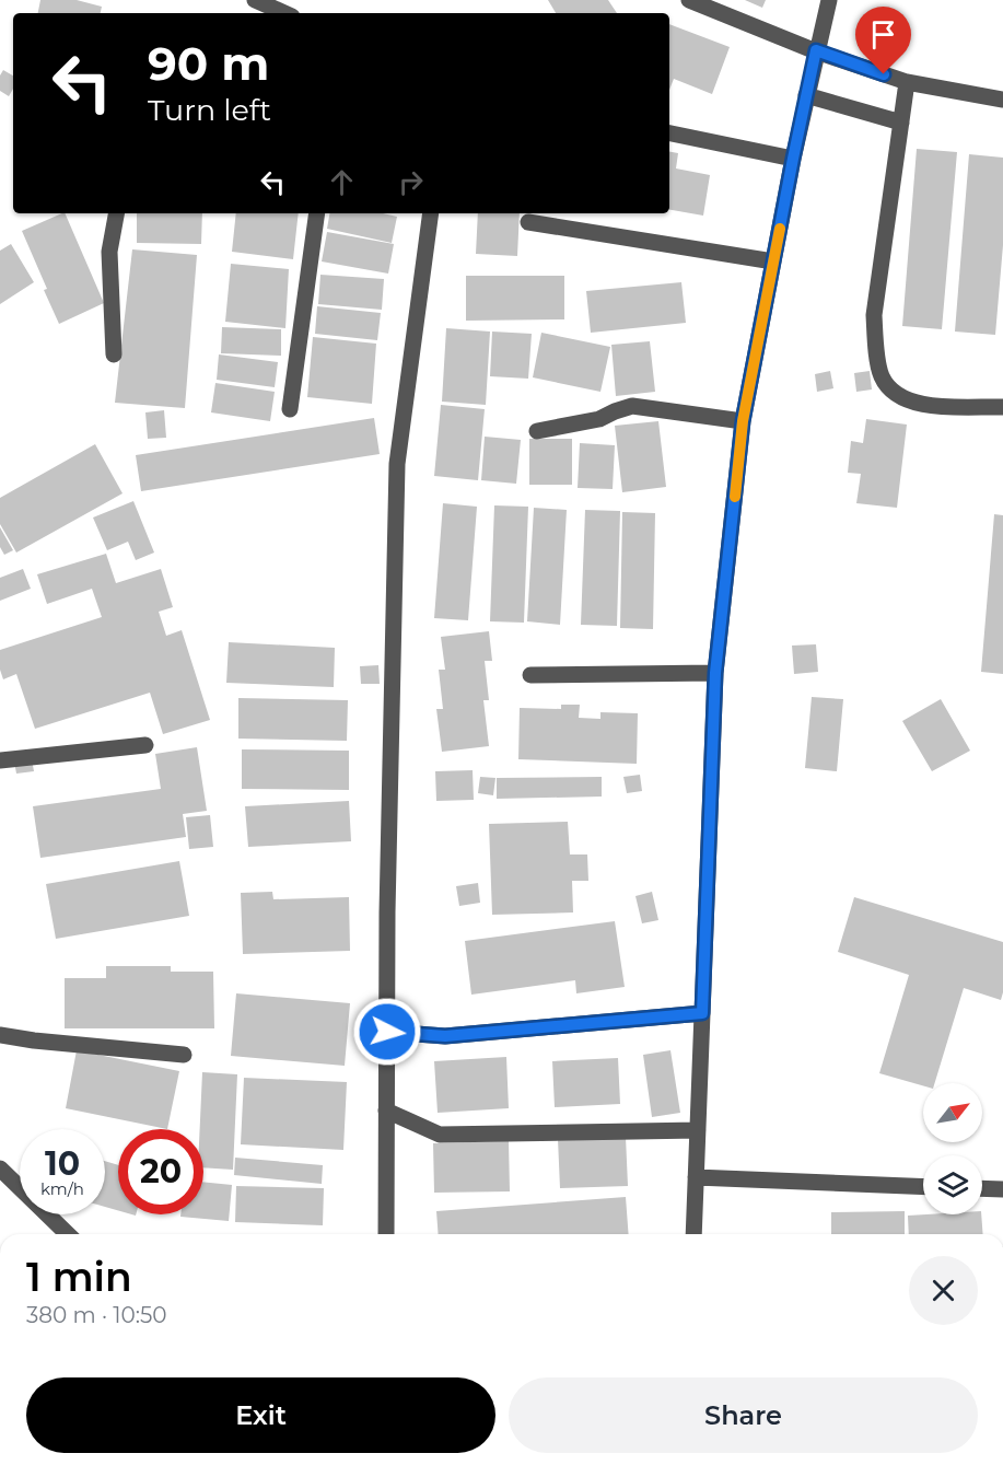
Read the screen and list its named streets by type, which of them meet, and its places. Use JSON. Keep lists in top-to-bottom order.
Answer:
{
  "north": "top right",
  "page": {
    "turn": ["90 m", "Turn left"],
    "speed": "10 km/h",
    "limit": "20",
    "heading": ["1 min", "380 m · 10:50"],
    "buttons": ["Exit", "Share"]
  }
}
